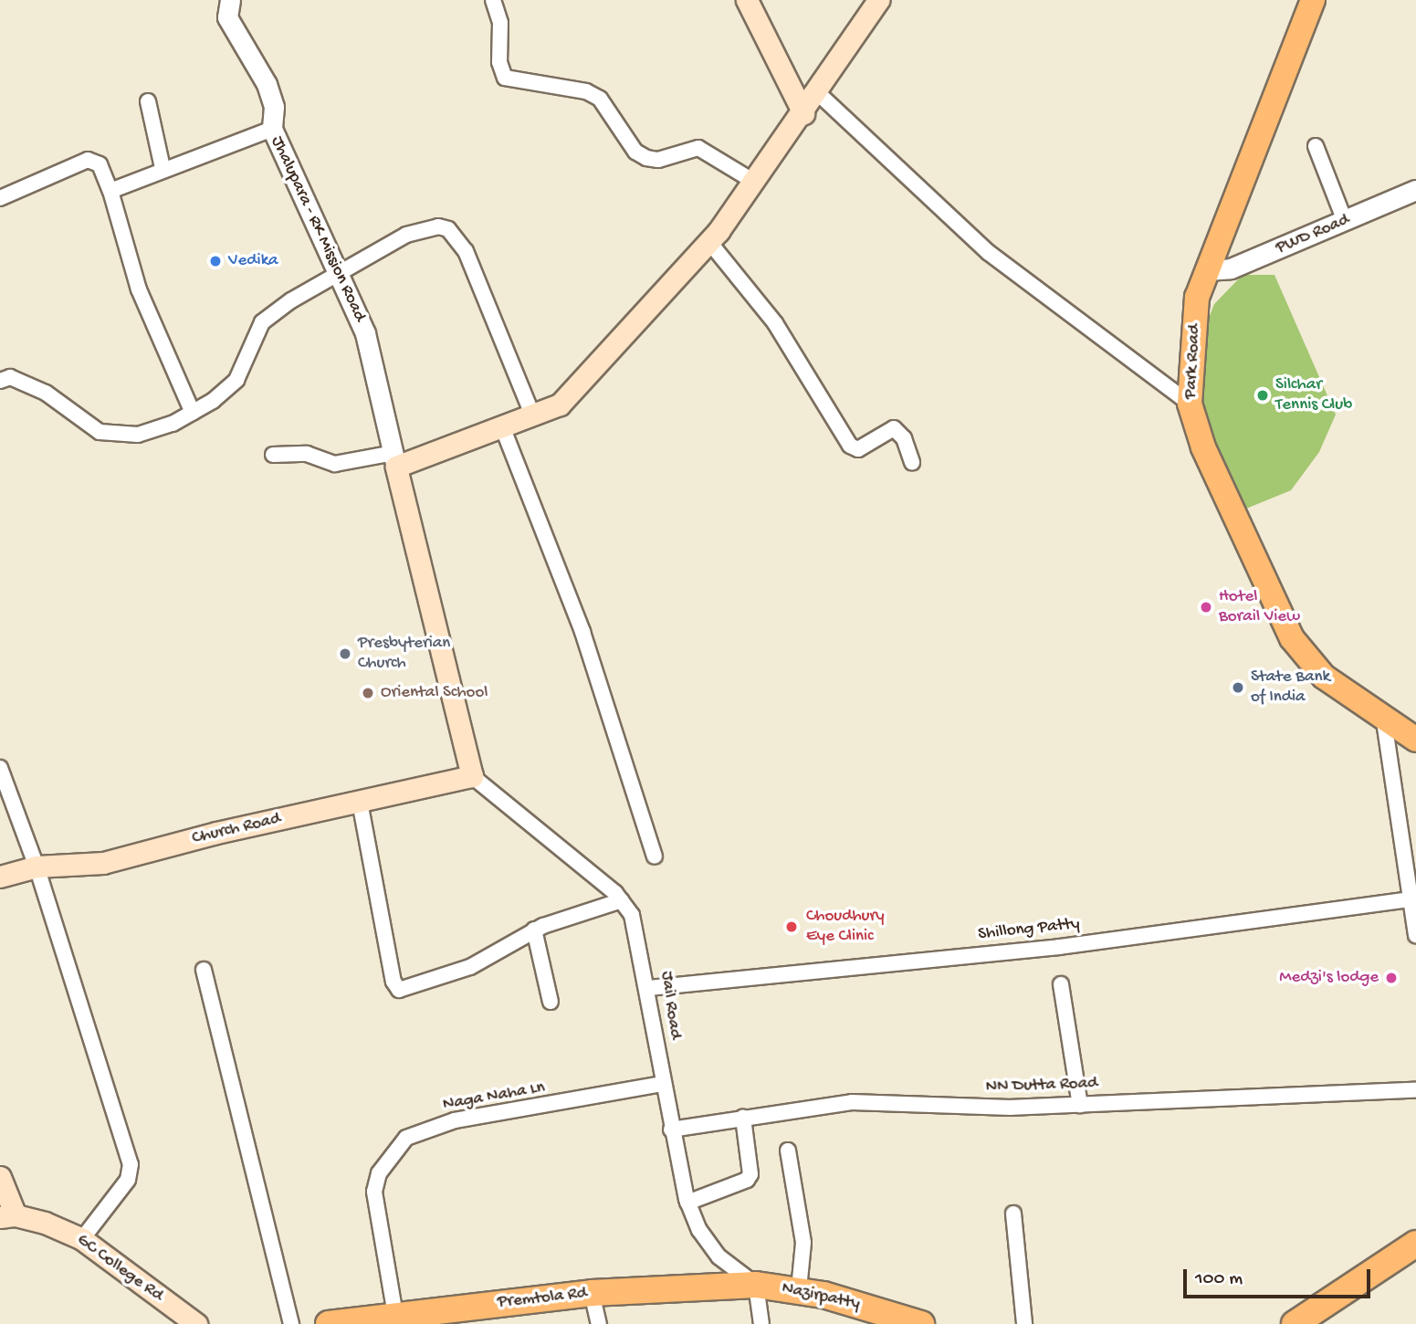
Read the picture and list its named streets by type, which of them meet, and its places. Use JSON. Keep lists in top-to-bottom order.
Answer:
{
  "streets": {
    "highway": ["Nazirpatty", "Premtola Rd"],
    "main road": ["Park Road", "Church Road", "GC College Rd"],
    "street": [
      "Jhalupara - RK Mission Road",
      "PWD Road",
      "Shillong Patty",
      "Jail Road",
      "NN Dutta Road",
      "Naga Naha Ln"
    ]
  },
  "crossings": [
    ["PWD Road", "Park Road"],
    ["Church Road", "Jail Road"],
    ["Shillong Patty", "Jail Road"],
    ["Jail Road", "NN Dutta Road"],
    ["Jail Road", "Naga Naha Ln"],
    ["Jail Road", "Nazirpatty"],
    ["Jail Road", "Premtola Rd"],
    ["Naga Naha Ln", "Premtola Rd"],
    ["Nazirpatty", "Premtola Rd"]
  ],
  "places": [
    "Vedika",
    "Silchar Tennis Club",
    "Hotel Borail View",
    "Presbyterian Church",
    "State Bank of India",
    "Oriental School",
    "Choudhury Eye Clinic",
    "Medzi's lodge"
  ],
  "scale_bar": "100 m"
}
